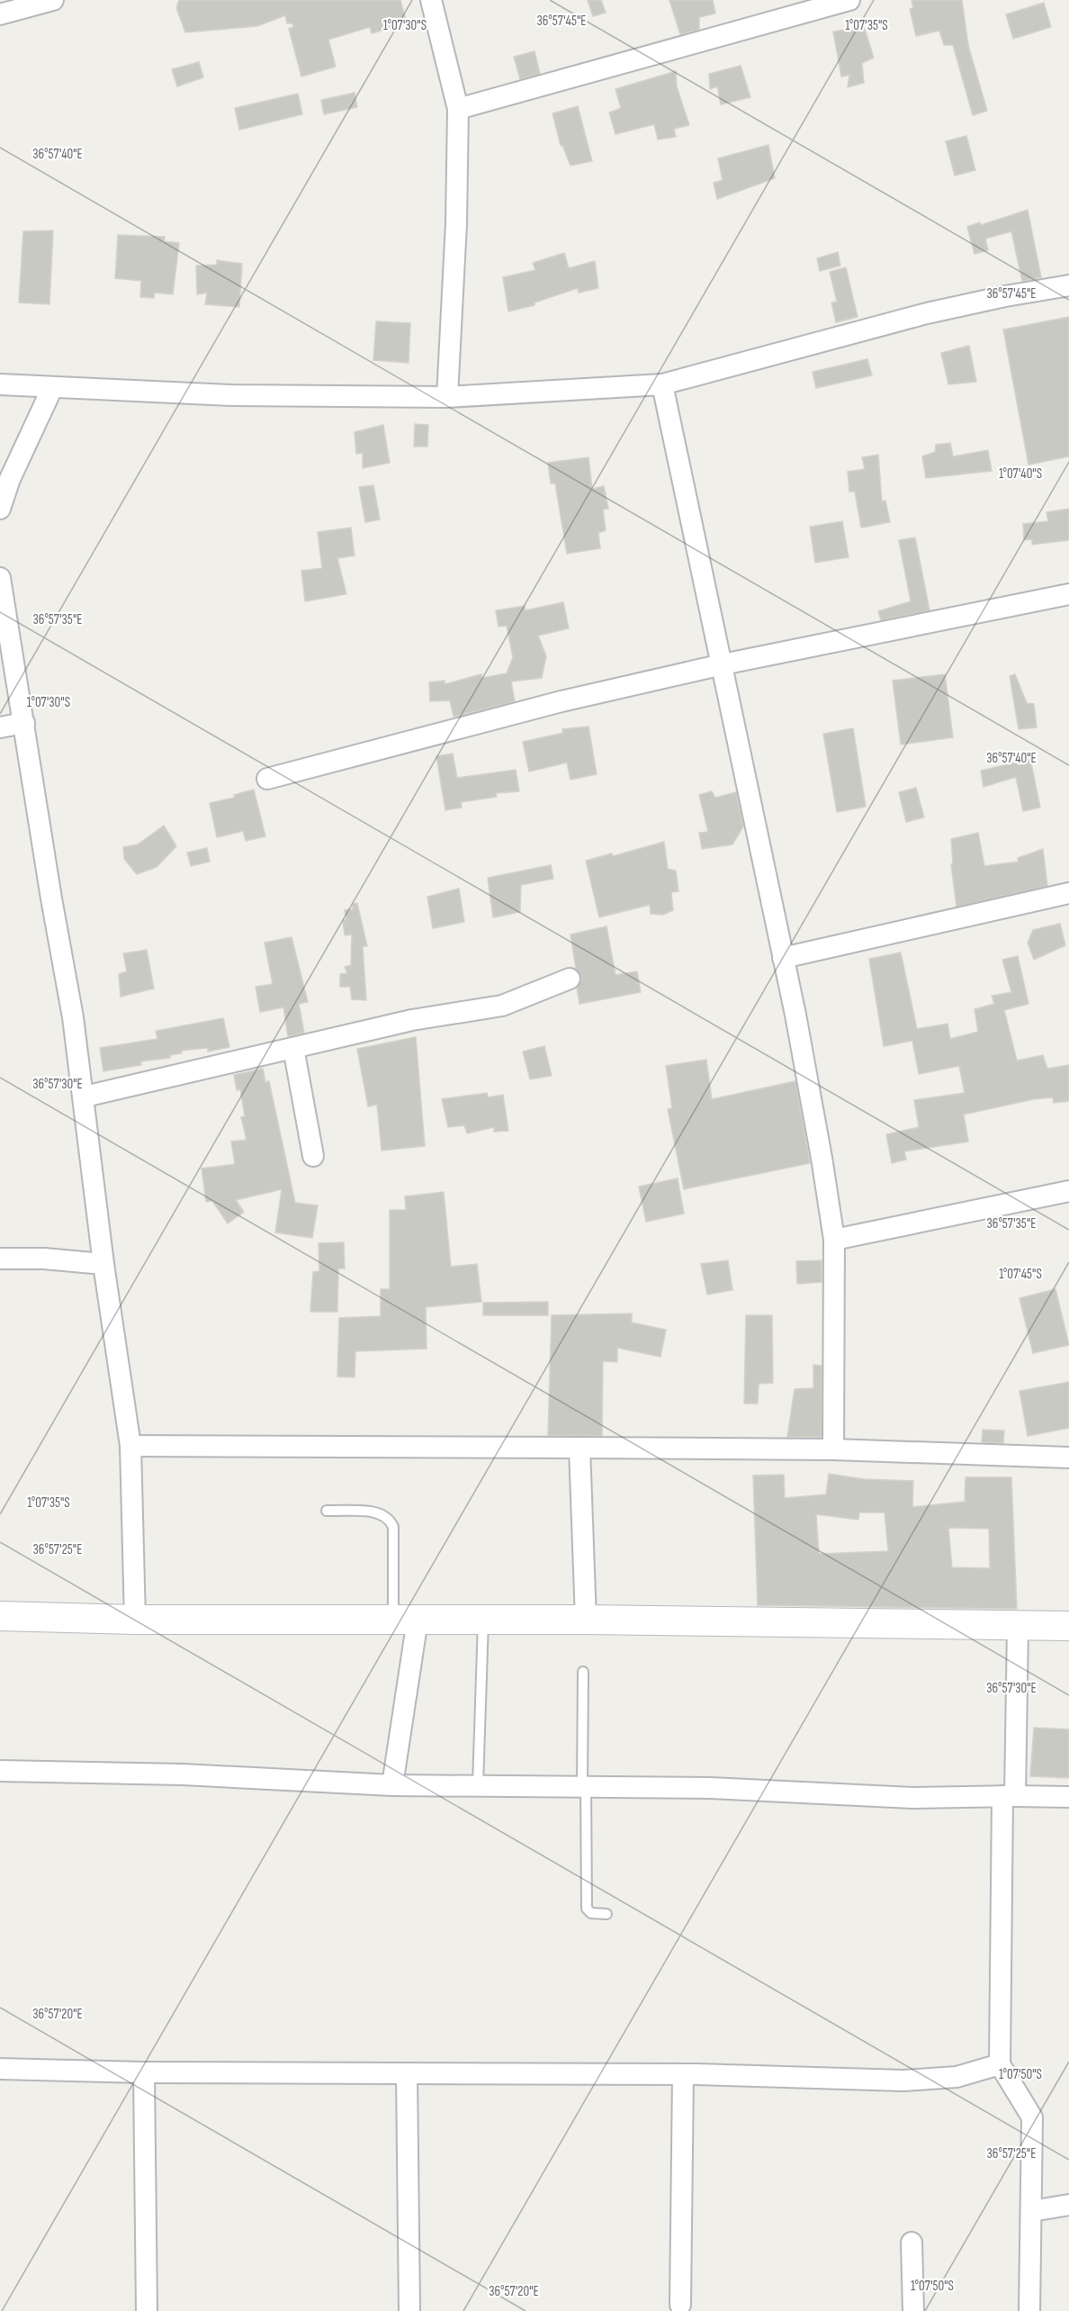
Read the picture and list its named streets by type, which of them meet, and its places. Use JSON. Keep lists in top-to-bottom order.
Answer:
{
  "coordinates": [
    "36°57'45\"E",
    "1°07'30\"S",
    "1°07'35\"S",
    "36°57'40\"E",
    "1°07'40\"S",
    "36°57'35\"E",
    "36°57'30\"E",
    "1°07'45\"S",
    "36°57'25\"E",
    "36°57'20\"E",
    "1°07'50\"S"
  ]
}
